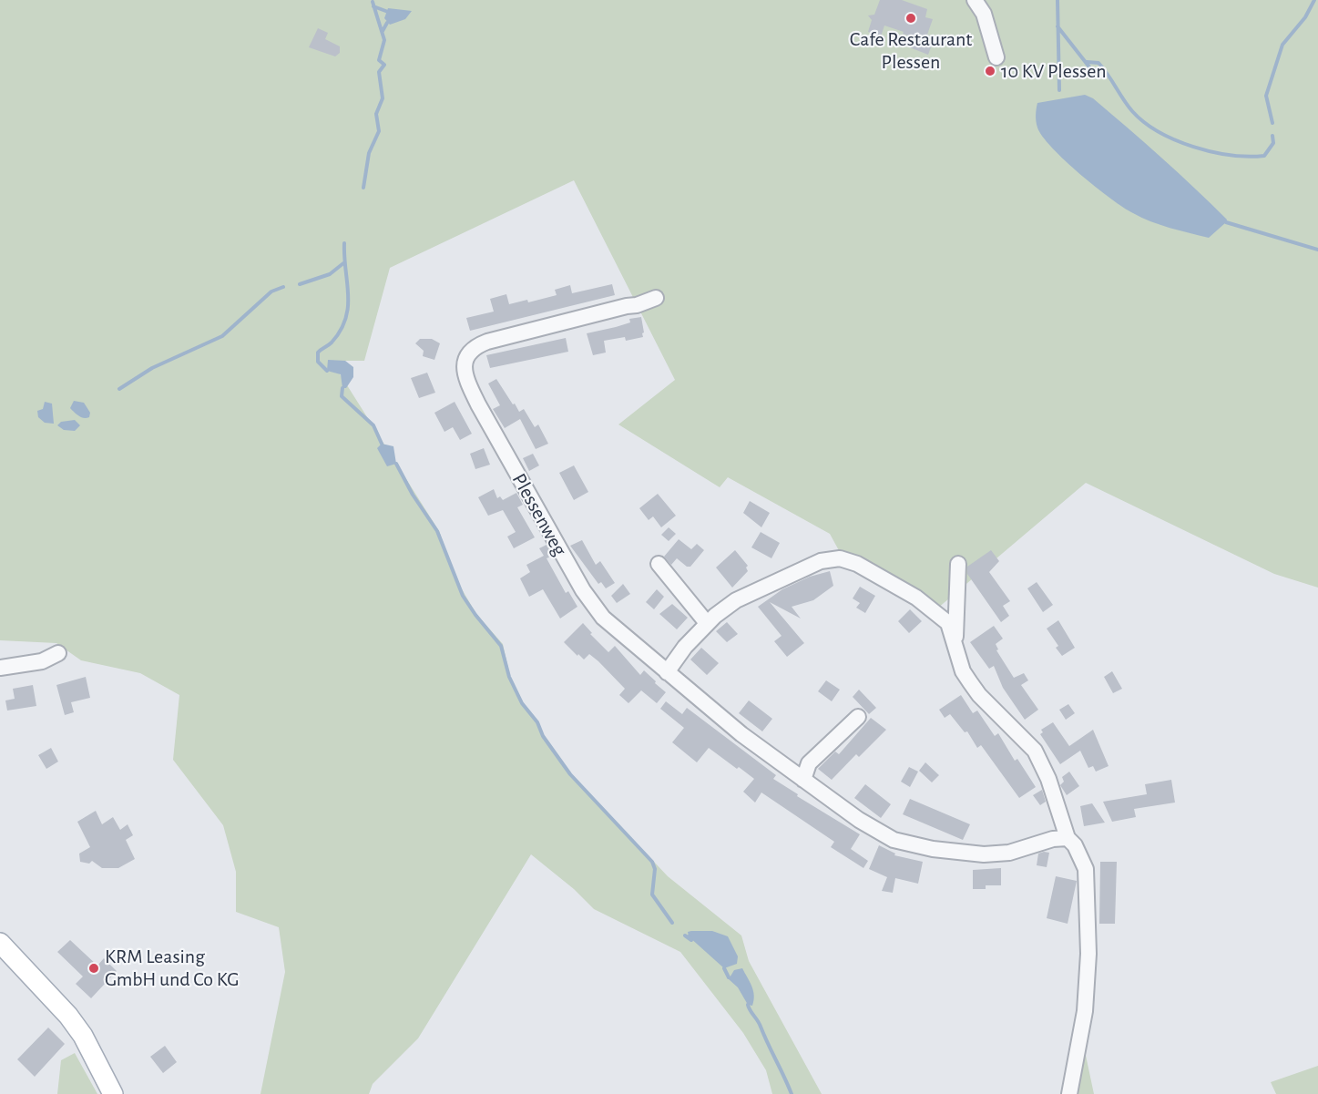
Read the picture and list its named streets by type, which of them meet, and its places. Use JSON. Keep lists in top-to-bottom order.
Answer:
{
  "streets": {
    "street": ["Plessenweg"]
  },
  "places": ["Cafe Restaurant Plessen", "10 KV Plessen", "KRM Leasing GmbH und Co KG"]
}
